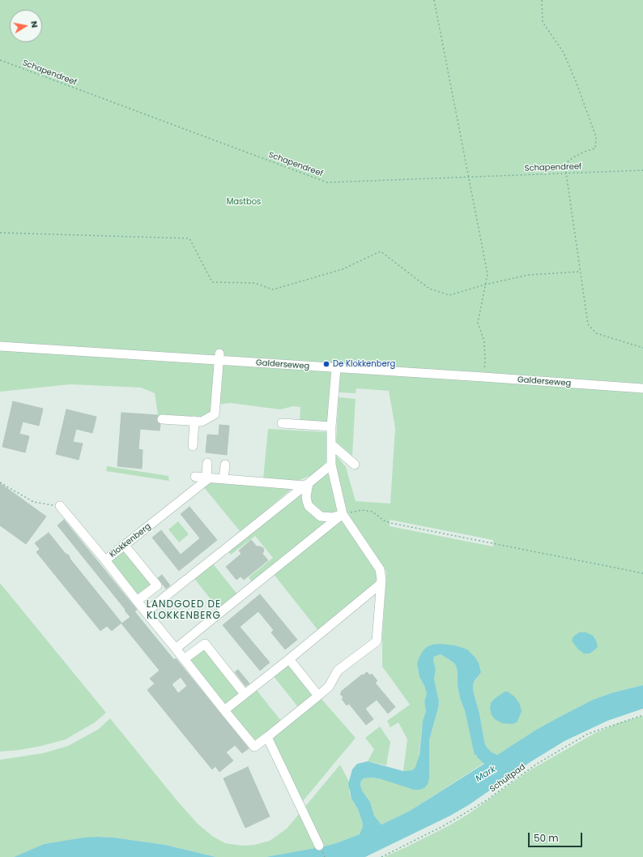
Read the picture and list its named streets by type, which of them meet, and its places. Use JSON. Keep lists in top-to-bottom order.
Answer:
{
  "streets": {
    "street": ["Galderseweg", "Klokkenberg"],
    "path": ["Schapendreef", "Schuitpad"]
  },
  "districts": ["LANDGOED DE KLOKKENBERG"],
  "water": ["Mark"],
  "parks": ["Mastbos"],
  "places": ["De Klokkenberg"],
  "scale_bar": "50 m",
  "north": "right"
}
